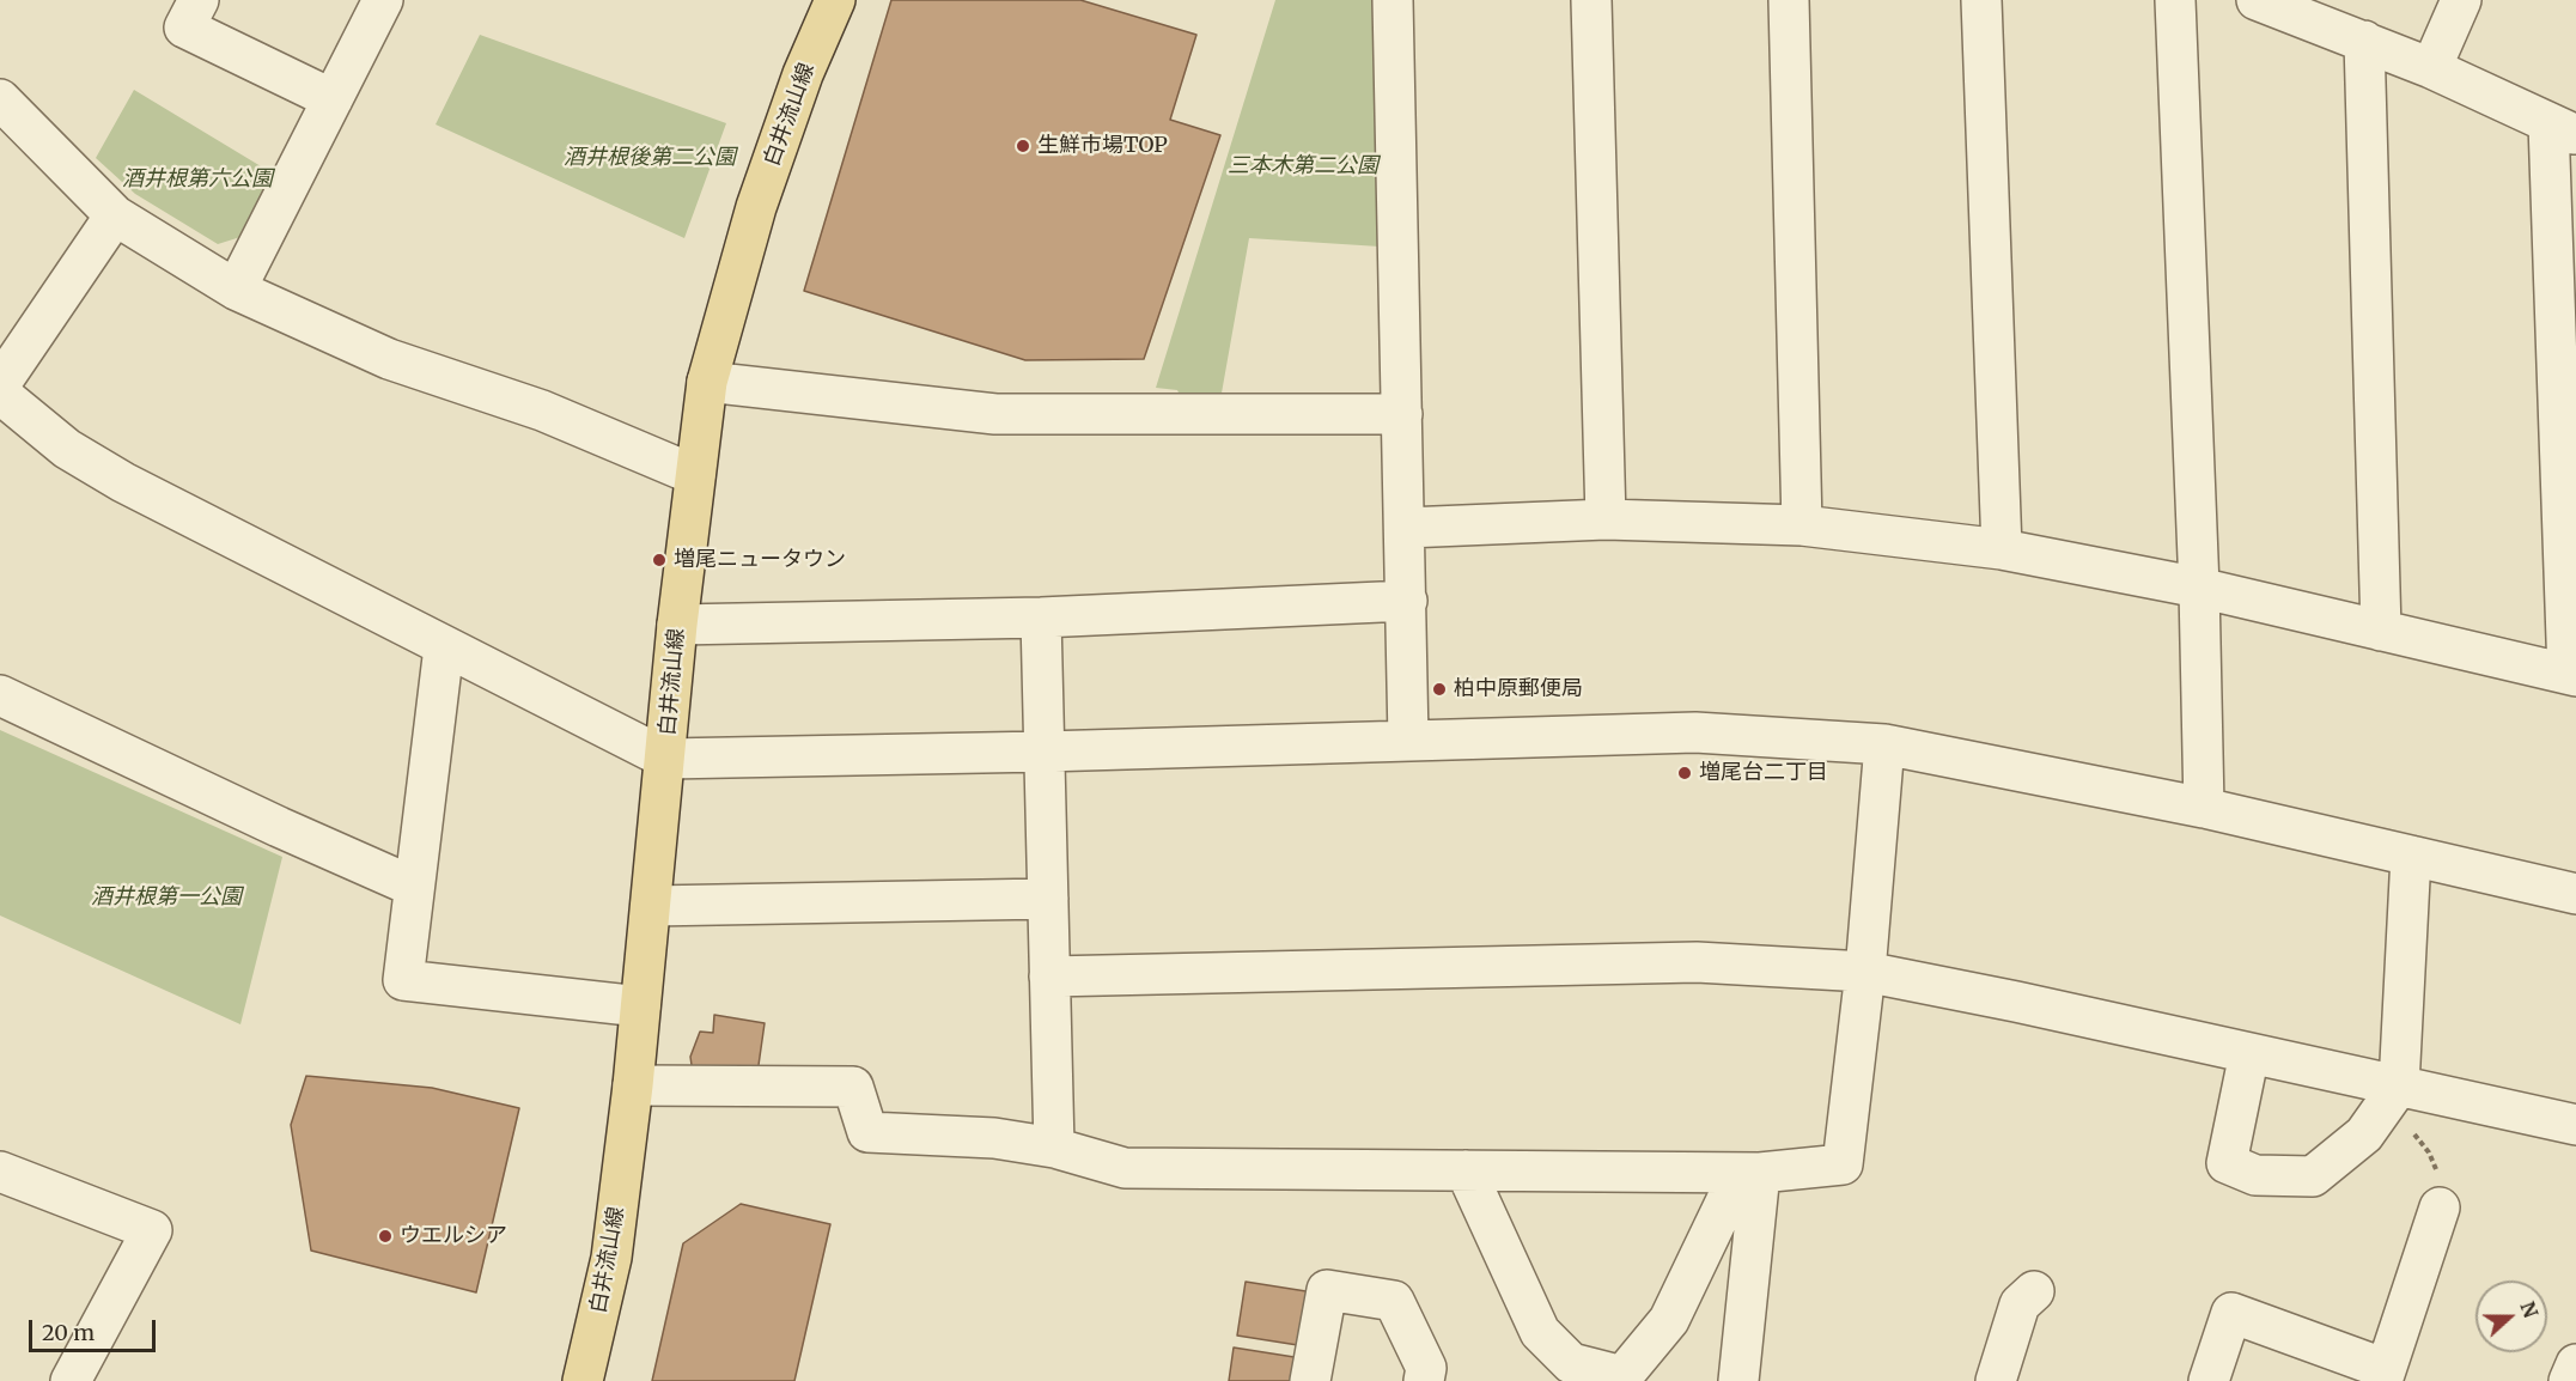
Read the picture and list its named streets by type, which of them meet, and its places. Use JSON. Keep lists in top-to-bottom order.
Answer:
{
  "streets": {
    "main road": ["白井流山線"]
  },
  "parks": [
    "酒井根後第二公園",
    "三本木第二公園",
    "酒井根第六公園",
    "酒井根第一公園"
  ],
  "places": [
    "生鮮市場TOP",
    "増尾ニュータウン",
    "柏中原郵便局",
    "増尾台二丁目",
    "ウエルシア"
  ],
  "scale_bar": "20 m",
  "north": "right"
}
